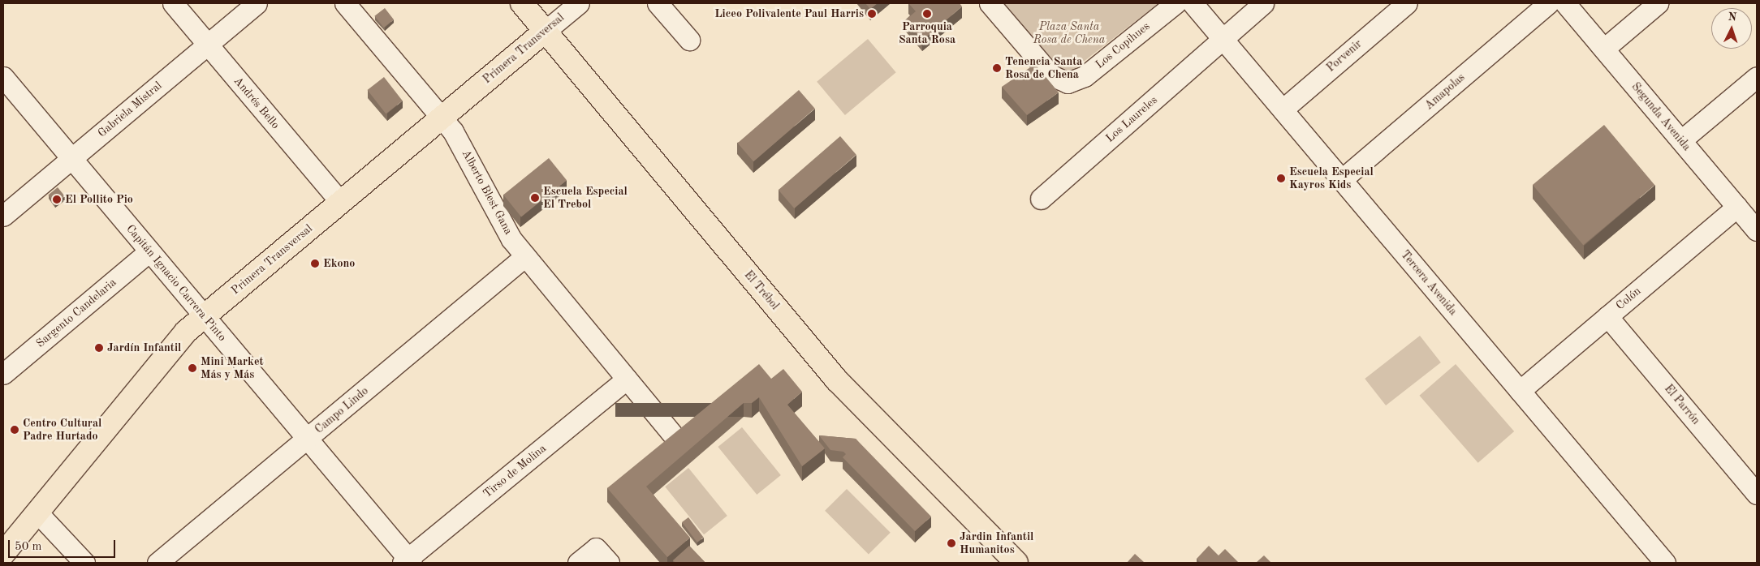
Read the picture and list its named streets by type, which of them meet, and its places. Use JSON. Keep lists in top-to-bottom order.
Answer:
{
  "streets": {
    "main road": ["Primera Transversal", "El Trébol"],
    "street": [
      "Los Copihues",
      "Porvenir",
      "Amapolas",
      "Andrés Bello",
      "Gabriela Mistral",
      "Segunda Avenida",
      "Los Laureles",
      "Alberto Blest Gana",
      "Capitán Ignacio Carrera Pinto",
      "Tercera Avenida",
      "Colón",
      "Sargento Candelaria",
      "El Parrón",
      "Campo Lindo",
      "Tirso de Molina"
    ]
  },
  "crossings": [
    ["Primera Transversal", "Andrés Bello"],
    ["Primera Transversal", "Alberto Blest Gana"],
    ["Primera Transversal", "Capitán Ignacio Carrera Pinto"],
    ["Primera Transversal", "El Trébol"],
    ["Porvenir", "Tercera Avenida"],
    ["Amapolas", "Tercera Avenida"],
    ["Andrés Bello", "Gabriela Mistral"],
    ["Gabriela Mistral", "Capitán Ignacio Carrera Pinto"],
    ["Segunda Avenida", "Colón"],
    ["Los Laureles", "Tercera Avenida"],
    ["Alberto Blest Gana", "Campo Lindo"],
    ["Alberto Blest Gana", "Tirso de Molina"],
    ["Capitán Ignacio Carrera Pinto", "Sargento Candelaria"],
    ["Capitán Ignacio Carrera Pinto", "Campo Lindo"],
    ["Capitán Ignacio Carrera Pinto", "Tirso de Molina"],
    ["Tercera Avenida", "Colón"],
    ["Colón", "El Parrón"]
  ],
  "parks": ["Plaza Santa Rosa de Chena"],
  "places": [
    "Liceo Polivalente Paul Harris",
    "Parroquia Santa Rosa",
    "Tenencia Santa Rosa de Chena",
    "Escuela Especial Kayros Kids",
    "Escuela Especial El Trebol",
    "El Pollito Pio",
    "Ekono",
    "Jardín Infantil",
    "Mini Market Más y Más",
    "Centro Cultural Padre Hurtado",
    "Jardin Infantil Humanitos"
  ],
  "scale_bar": "50 m",
  "north": "top"
}
